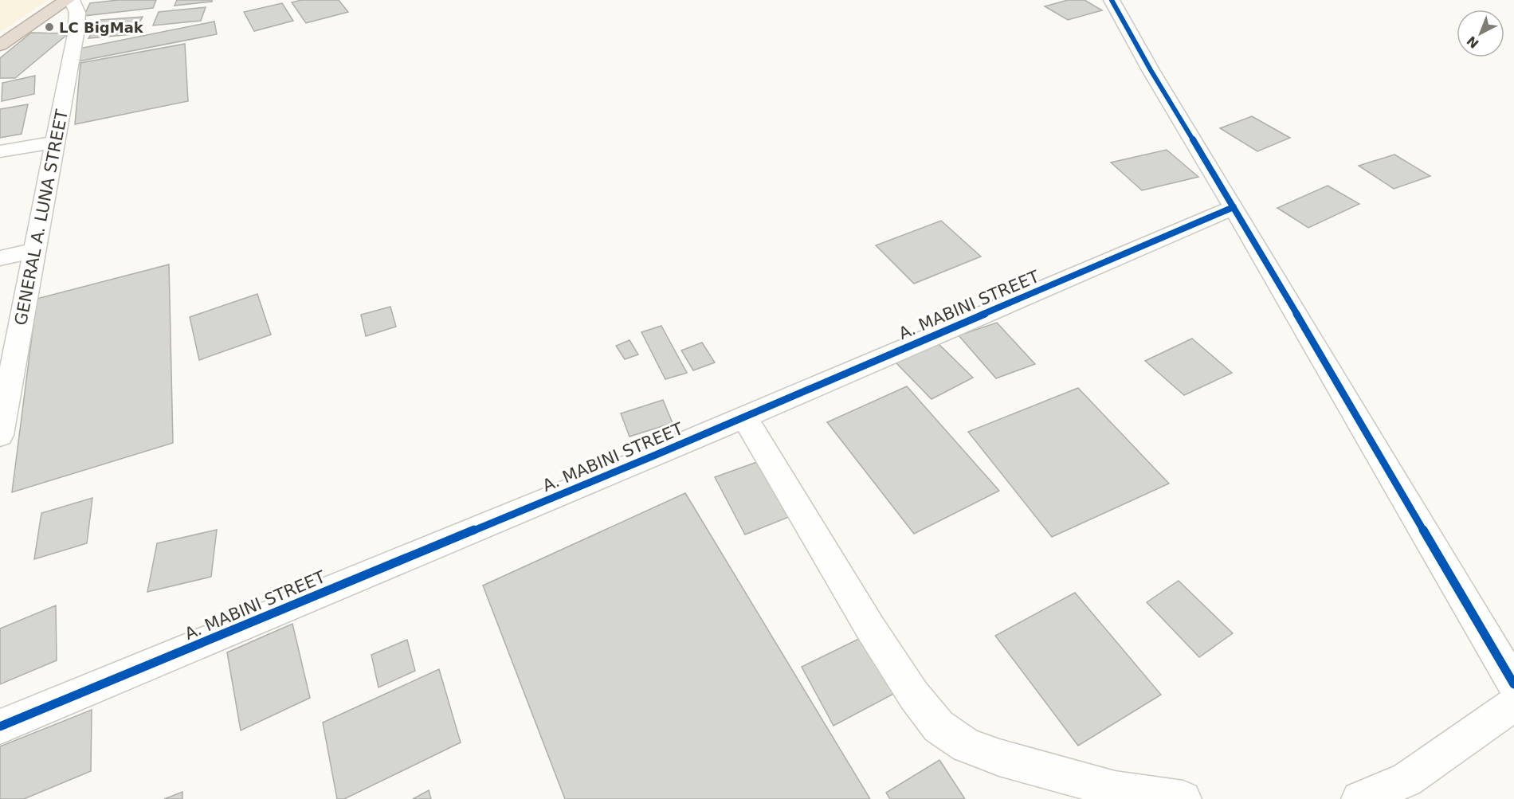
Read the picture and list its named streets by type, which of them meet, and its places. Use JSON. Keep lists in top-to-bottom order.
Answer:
{
  "streets": {
    "street": ["GENERAL A. LUNA STREET", "A. MABINI STREET"]
  },
  "places": ["LC BigMak"],
  "north": "bottom left"
}
